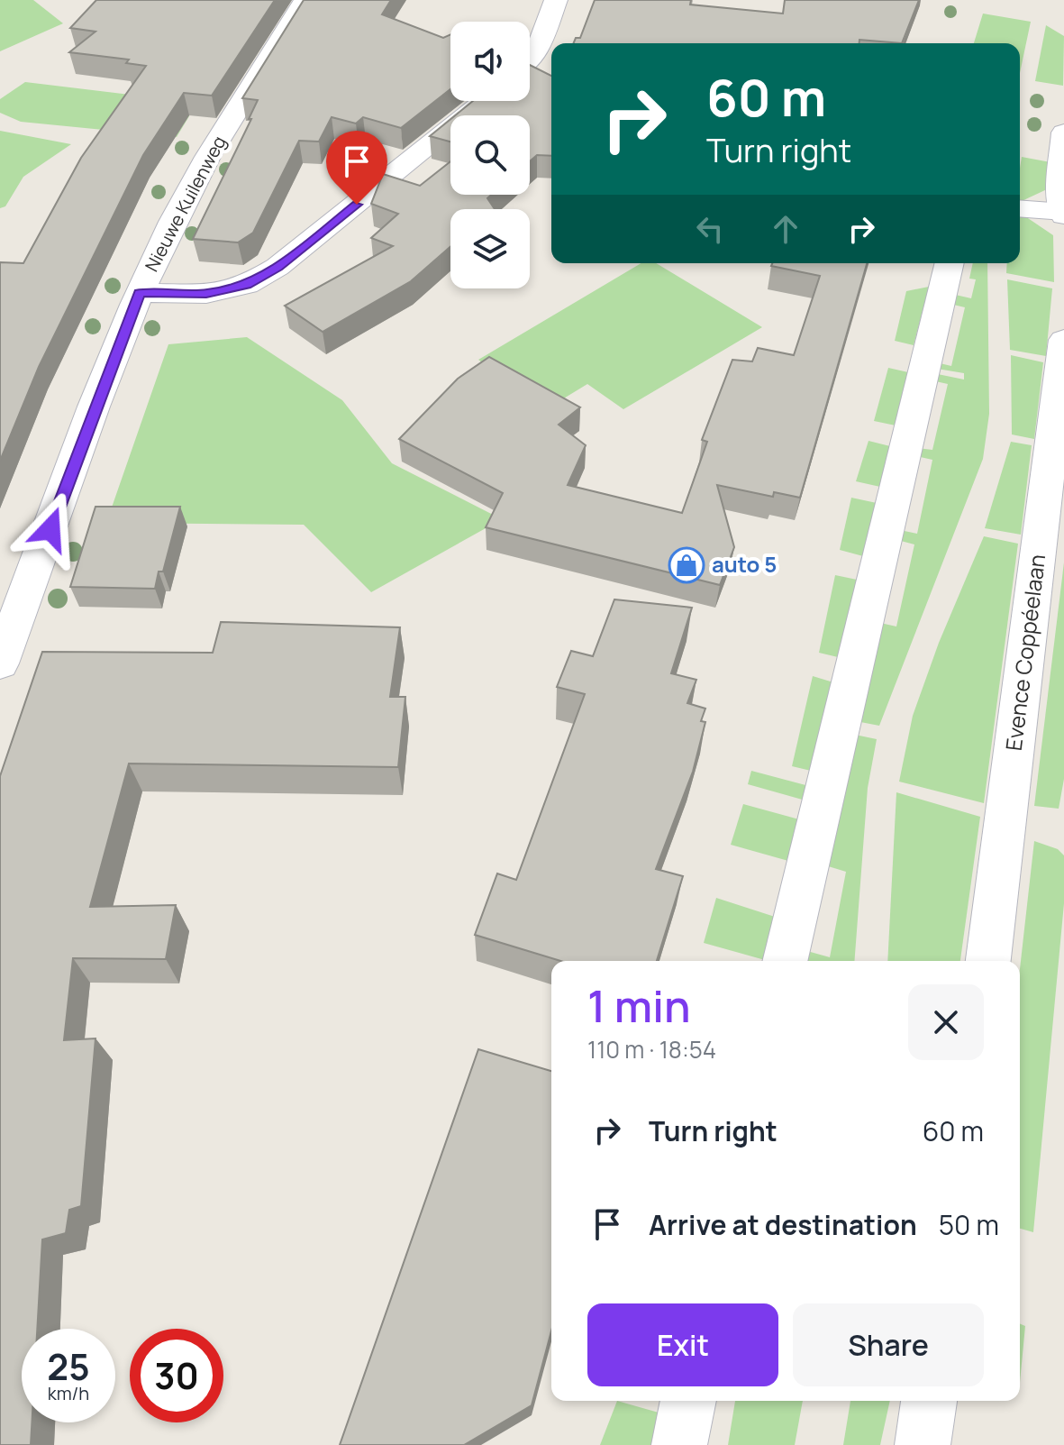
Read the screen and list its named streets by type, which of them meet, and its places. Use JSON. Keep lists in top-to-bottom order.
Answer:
{
  "streets": {
    "street": ["Nieuwe Kuilenweg", "Evence Coppéelaan"]
  },
  "places": {
    "shop": ["auto 5"]
  },
  "page": {
    "turn": ["60 m", "Turn right"],
    "heading": ["1 min", "110 m · 18:54"],
    "list": [
      {
        "name": "Turn right",
        "value": "60 m"
      },
      {
        "name": "Arrive at destination",
        "value": "50 m"
      }
    ],
    "buttons": ["Exit", "Share"],
    "speed": "25 km/h",
    "limit": "30"
  }
}
